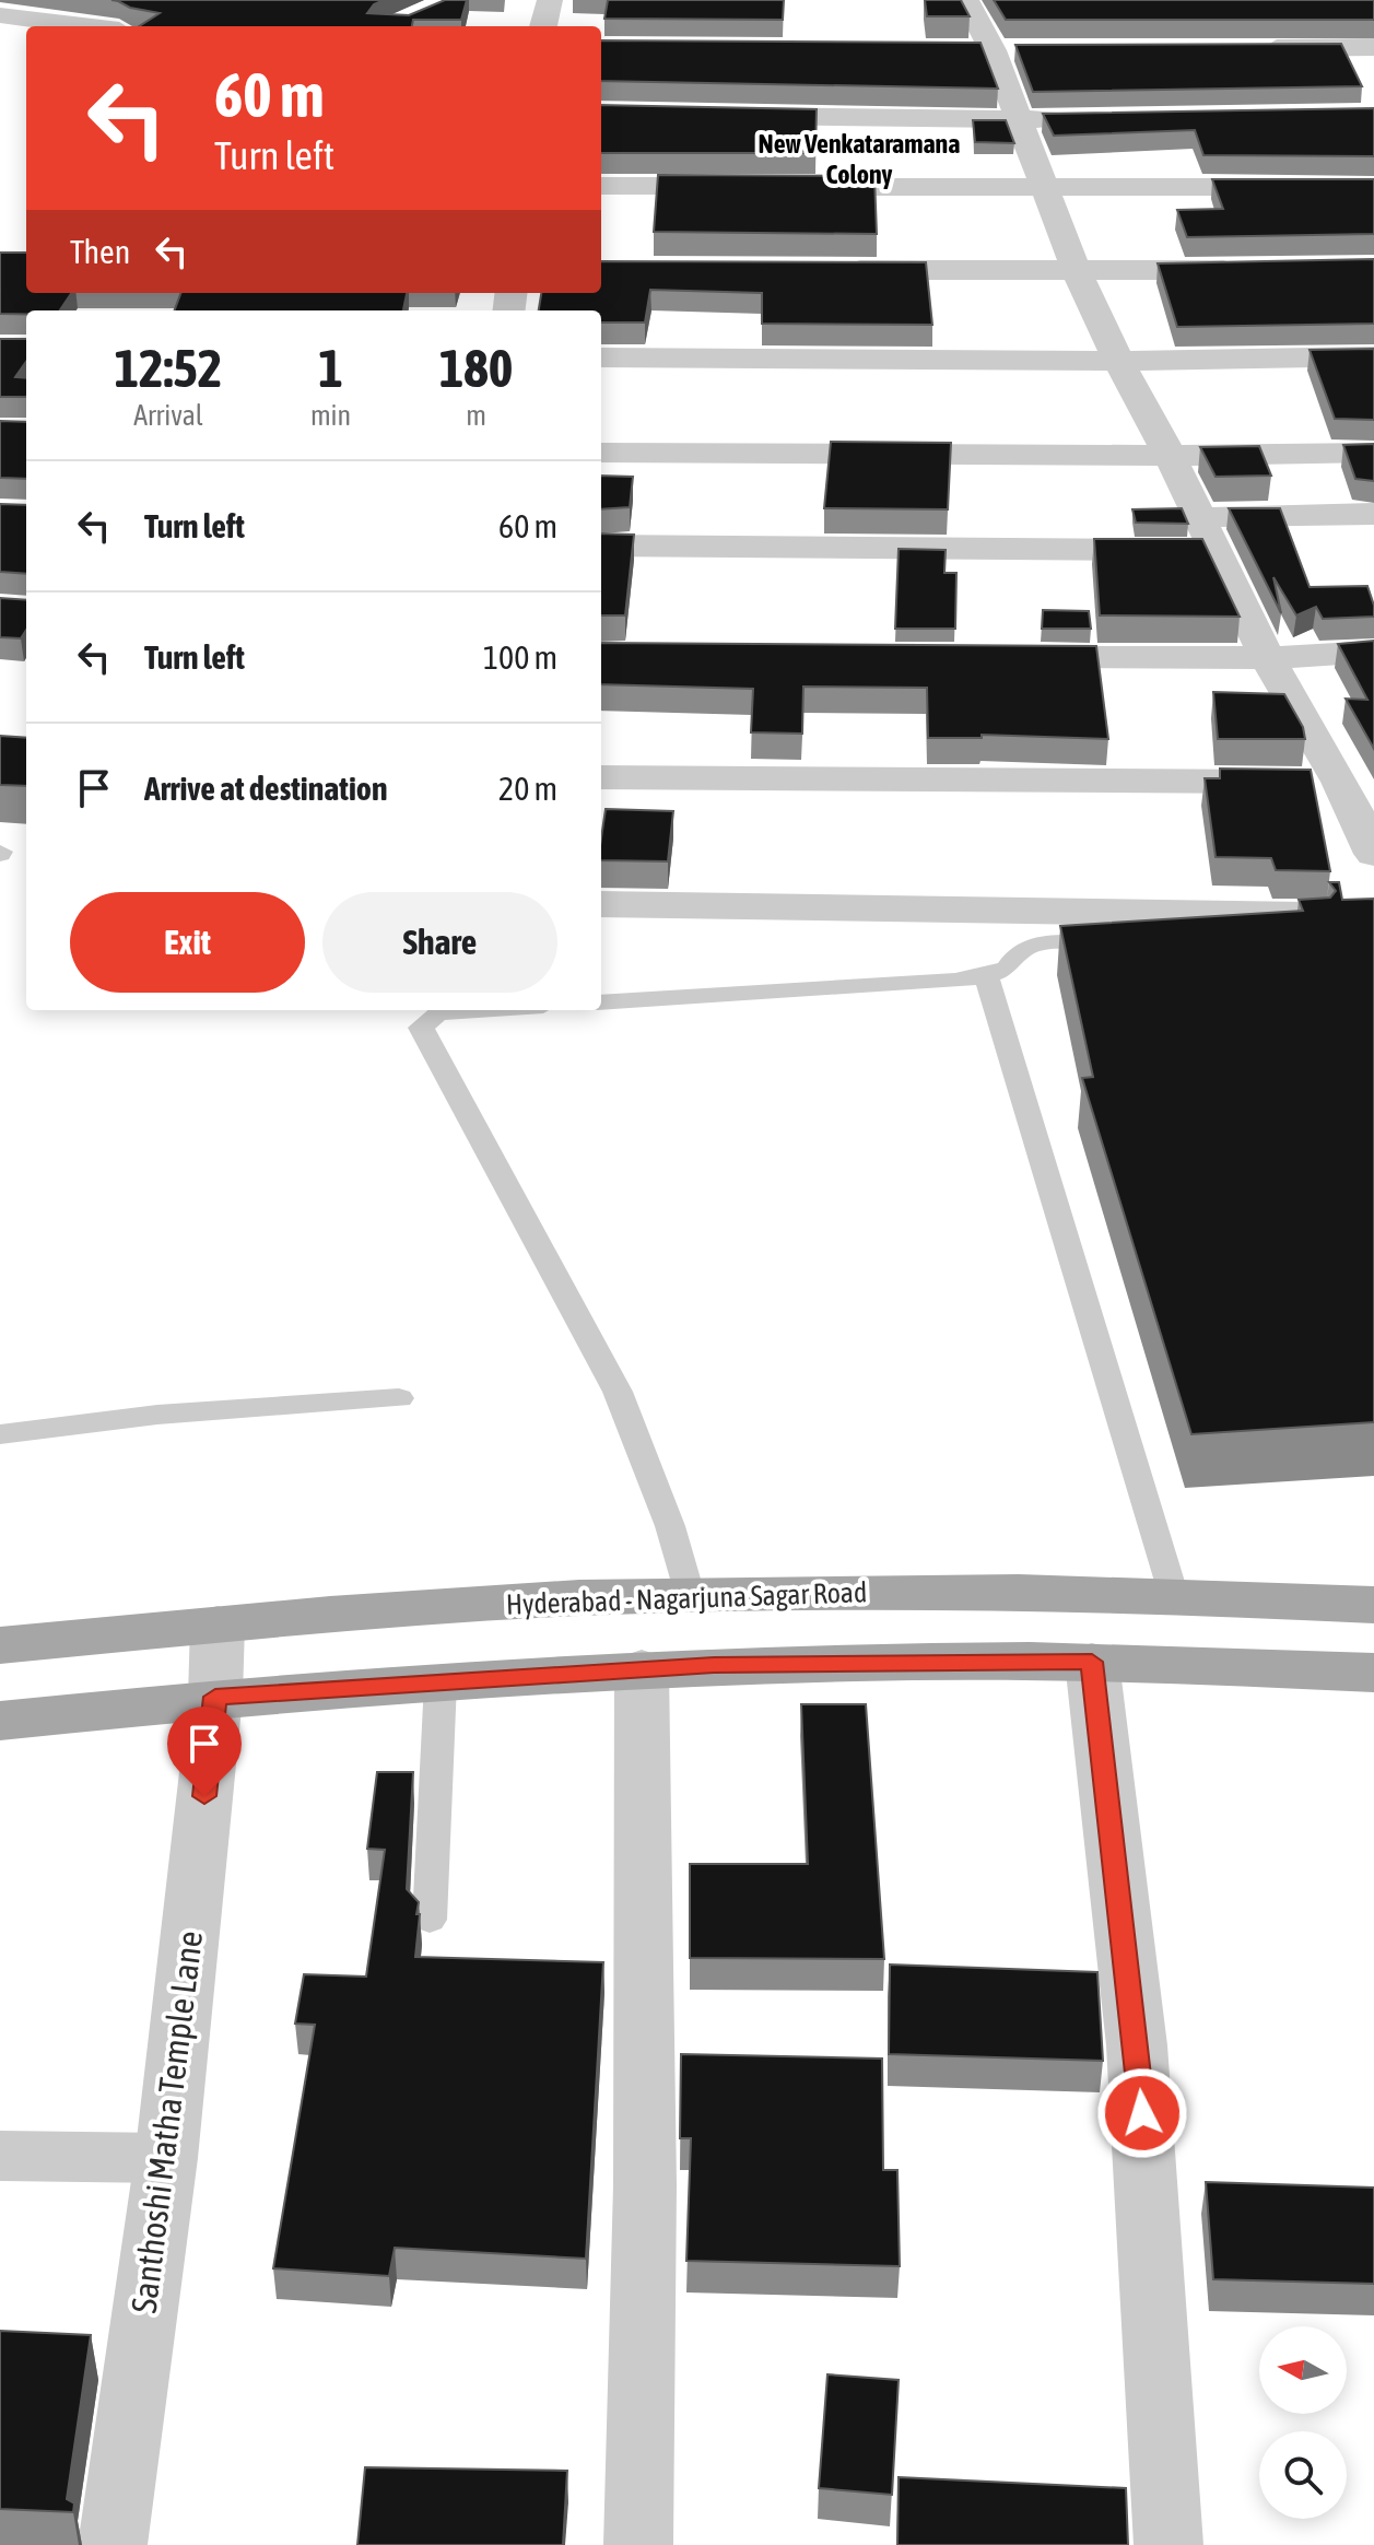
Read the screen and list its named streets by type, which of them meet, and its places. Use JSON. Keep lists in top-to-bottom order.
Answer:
{
  "streets": {
    "main road": ["Hyderabad - Nagarjuna Sagar Road"],
    "street": ["Santhoshi Matha Temple Lane"]
  },
  "crossings": [
    ["Hyderabad - Nagarjuna Sagar Road", "Santhoshi Matha Temple Lane"]
  ],
  "districts": ["New Venkataramana Colony"],
  "north": "left",
  "page": {
    "turn": ["60 m", "Turn left"],
    "then": "Then",
    "eta": [
      "12:52",
      "Arrival",
      "1",
      "min",
      "180",
      "m"
    ],
    "list": [
      {
        "name": "Turn left",
        "value": "60 m"
      },
      {
        "name": "Turn left",
        "value": "100 m"
      },
      {
        "name": "Arrive at destination",
        "value": "20 m"
      }
    ],
    "buttons": ["Exit", "Share"]
  }
}
